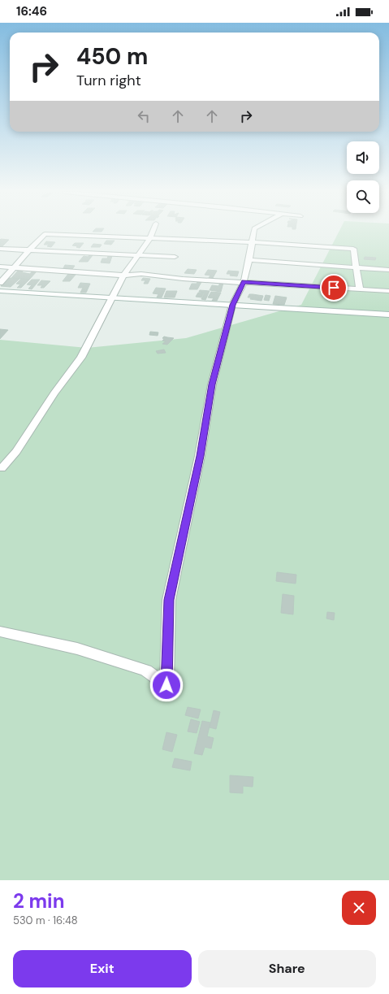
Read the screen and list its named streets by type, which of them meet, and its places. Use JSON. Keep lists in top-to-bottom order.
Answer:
{
  "page": {
    "status": "16:46",
    "turn": ["450 m", "Turn right"],
    "heading": ["2 min", "530 m · 16:48"],
    "buttons": ["Exit", "Share"]
  }
}
